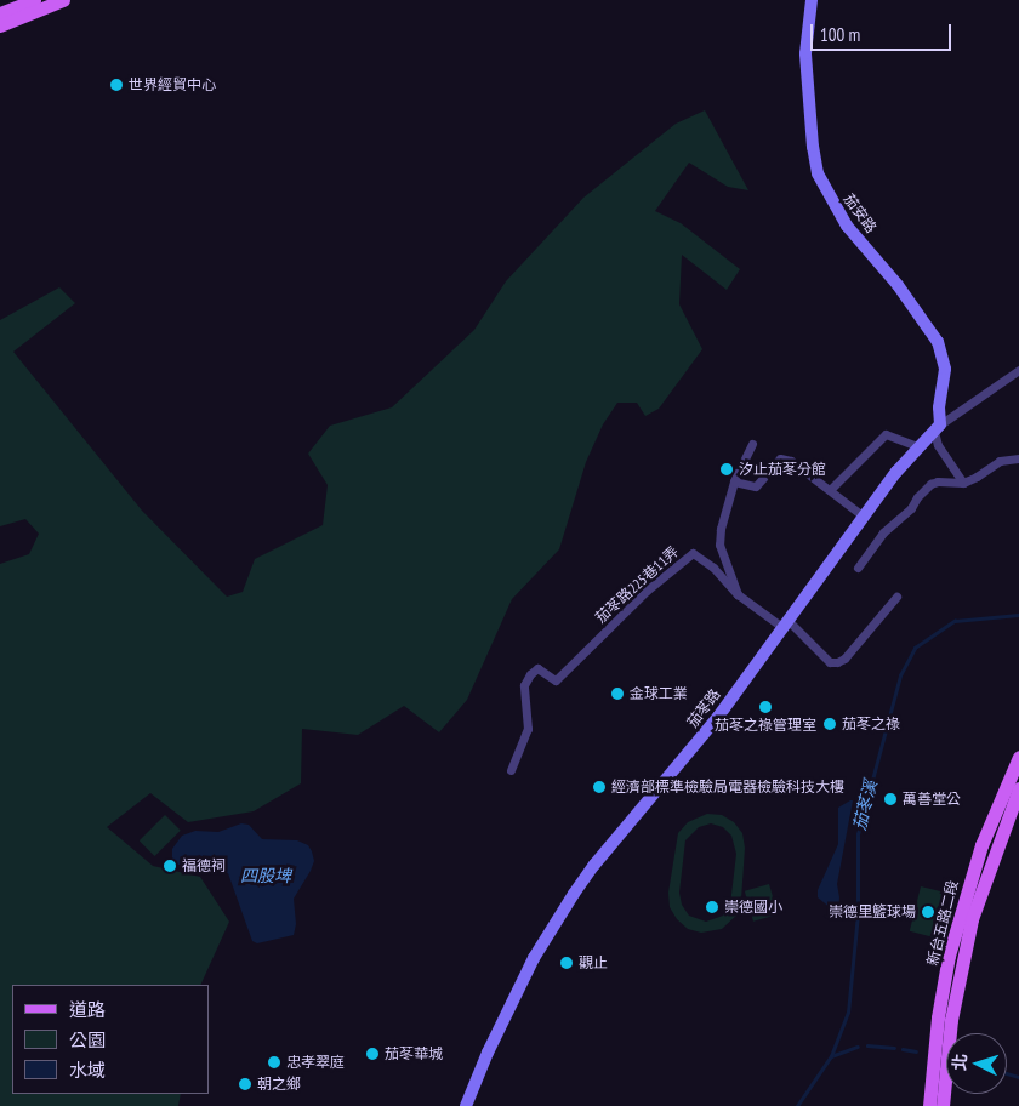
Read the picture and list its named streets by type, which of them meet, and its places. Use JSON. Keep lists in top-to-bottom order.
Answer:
{
  "streets": {
    "main road": ["新台五路二段"],
    "street": ["茄安路", "茄苳路225巷11弄", "茄苳路"]
  },
  "crossings": [
    ["茄安路", "茄苳路"]
  ],
  "water": ["茄苳溪", "四股埤"],
  "places": [
    "世界經貿中心",
    "汐止茄苳分館",
    "金球工業",
    "茄苳之祿管理室",
    "茄苳之祿",
    "經濟部標準檢驗局電器檢驗科技大樓",
    "萬善堂公",
    "福德祠",
    "崇德國小",
    "崇德里籃球場",
    "觀止",
    "茄苳華城",
    "忠孝翠庭",
    "朝之鄉"
  ],
  "legend": ["道路", "公園", "水域"],
  "scale_bar": "100 m",
  "north": "left"
}
